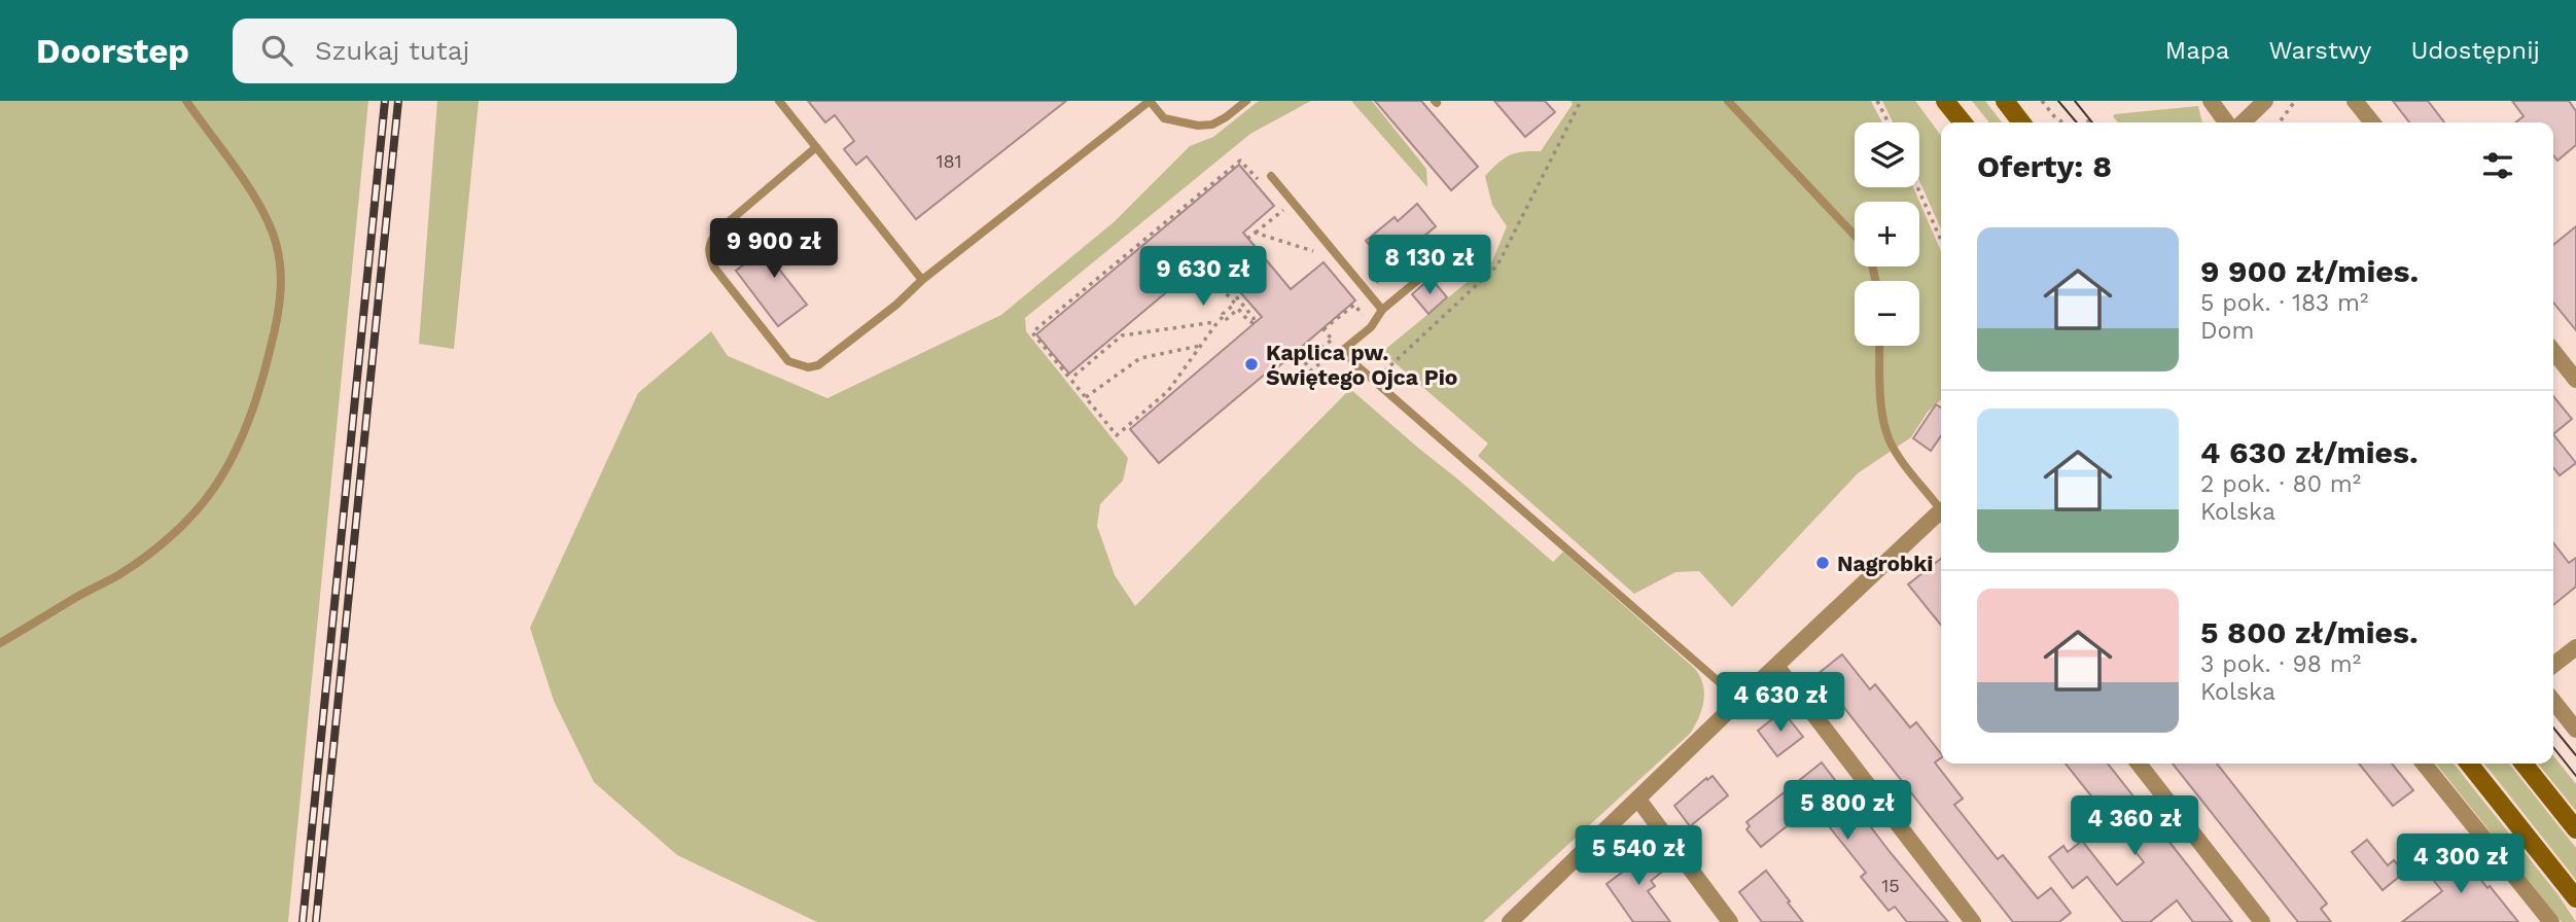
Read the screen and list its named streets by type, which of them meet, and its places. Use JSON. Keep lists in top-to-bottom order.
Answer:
{
  "places": ["Kaplica pw. Świętego Ojca Pio", "Nagrobki"],
  "house_numbers": ["181", "15"],
  "page": {
    "header": "Doorstep",
    "search": "Szukaj tutaj",
    "nav": ["Mapa", "Warstwy", "Udostępnij"],
    "map_buttons": ["+", "−"],
    "heading": "Oferty: 8",
    "list": [
      {
        "name": "9 900 zł/mies.",
        "note": "5 pok. · 183 m² · Dom"
      },
      {
        "name": "4 630 zł/mies.",
        "note": "2 pok. · 80 m² · Kolska"
      },
      {
        "name": "5 800 zł/mies.",
        "note": "3 pok. · 98 m² · Kolska"
      }
    ],
    "price": [
      "9 900 zł",
      "8 130 zł",
      "9 630 zł",
      "4 630 zł",
      "5 800 zł",
      "4 360 zł",
      "5 540 zł",
      "4 300 zł"
    ]
  }
}
